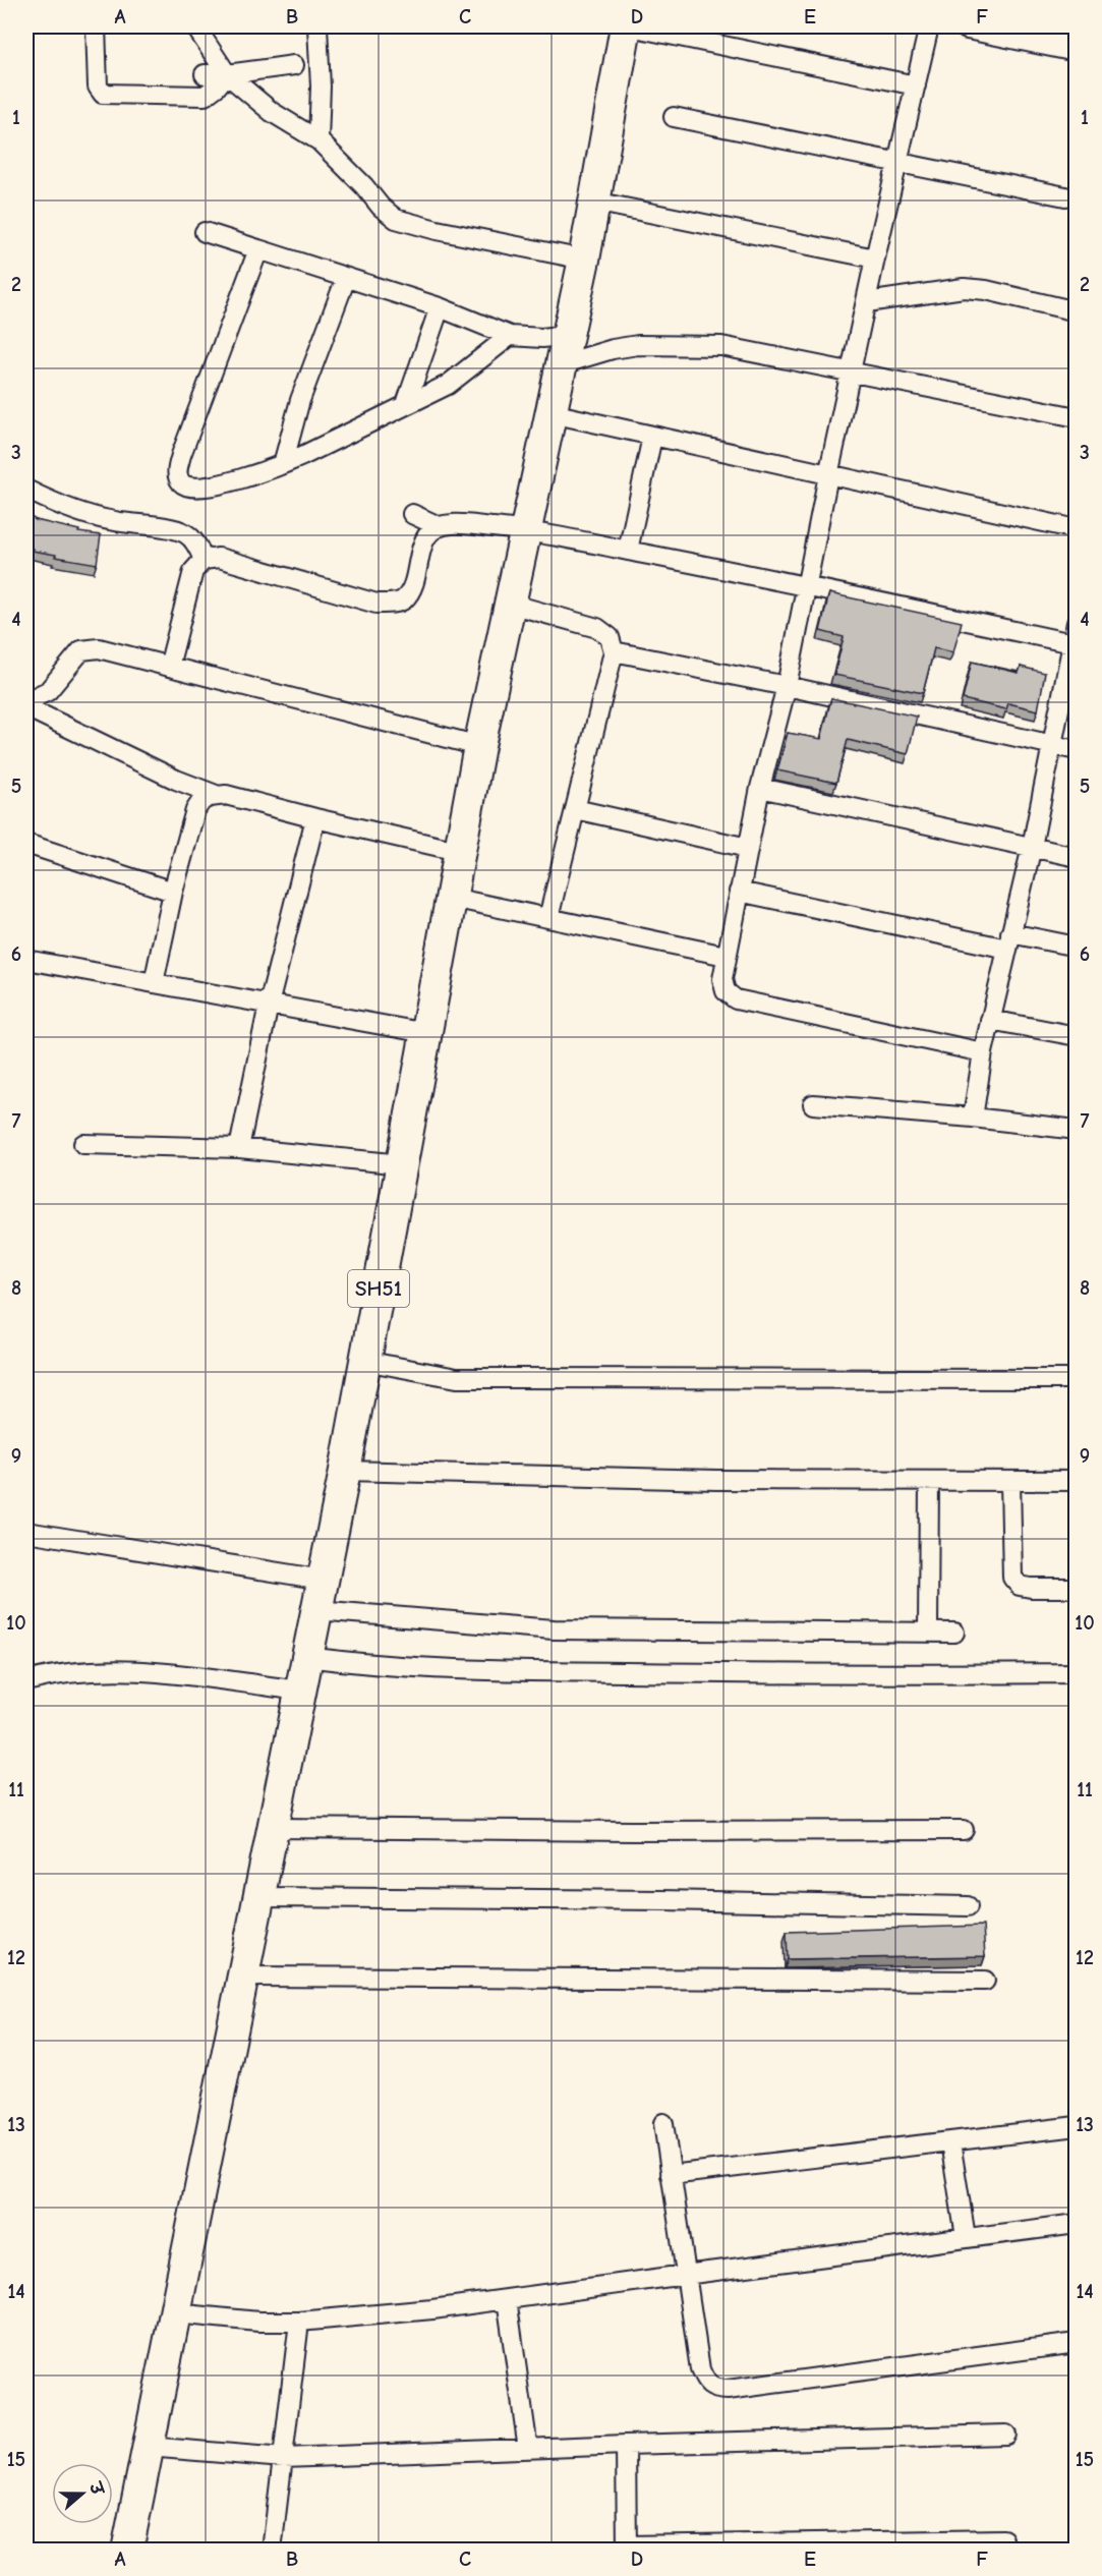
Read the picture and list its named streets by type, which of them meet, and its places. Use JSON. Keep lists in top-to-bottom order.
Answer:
{
  "streets": {
    "main road": ["SH51"]
  },
  "north": "right",
  "grid": {
    "columns": [
      "A",
      "B",
      "C",
      "D",
      "E",
      "F"
    ],
    "rows": [
      "1",
      "2",
      "3",
      "4",
      "5",
      "6",
      "7",
      "8",
      "9",
      "10",
      "11",
      "12",
      "13",
      "14",
      "15"
    ]
  }
}
